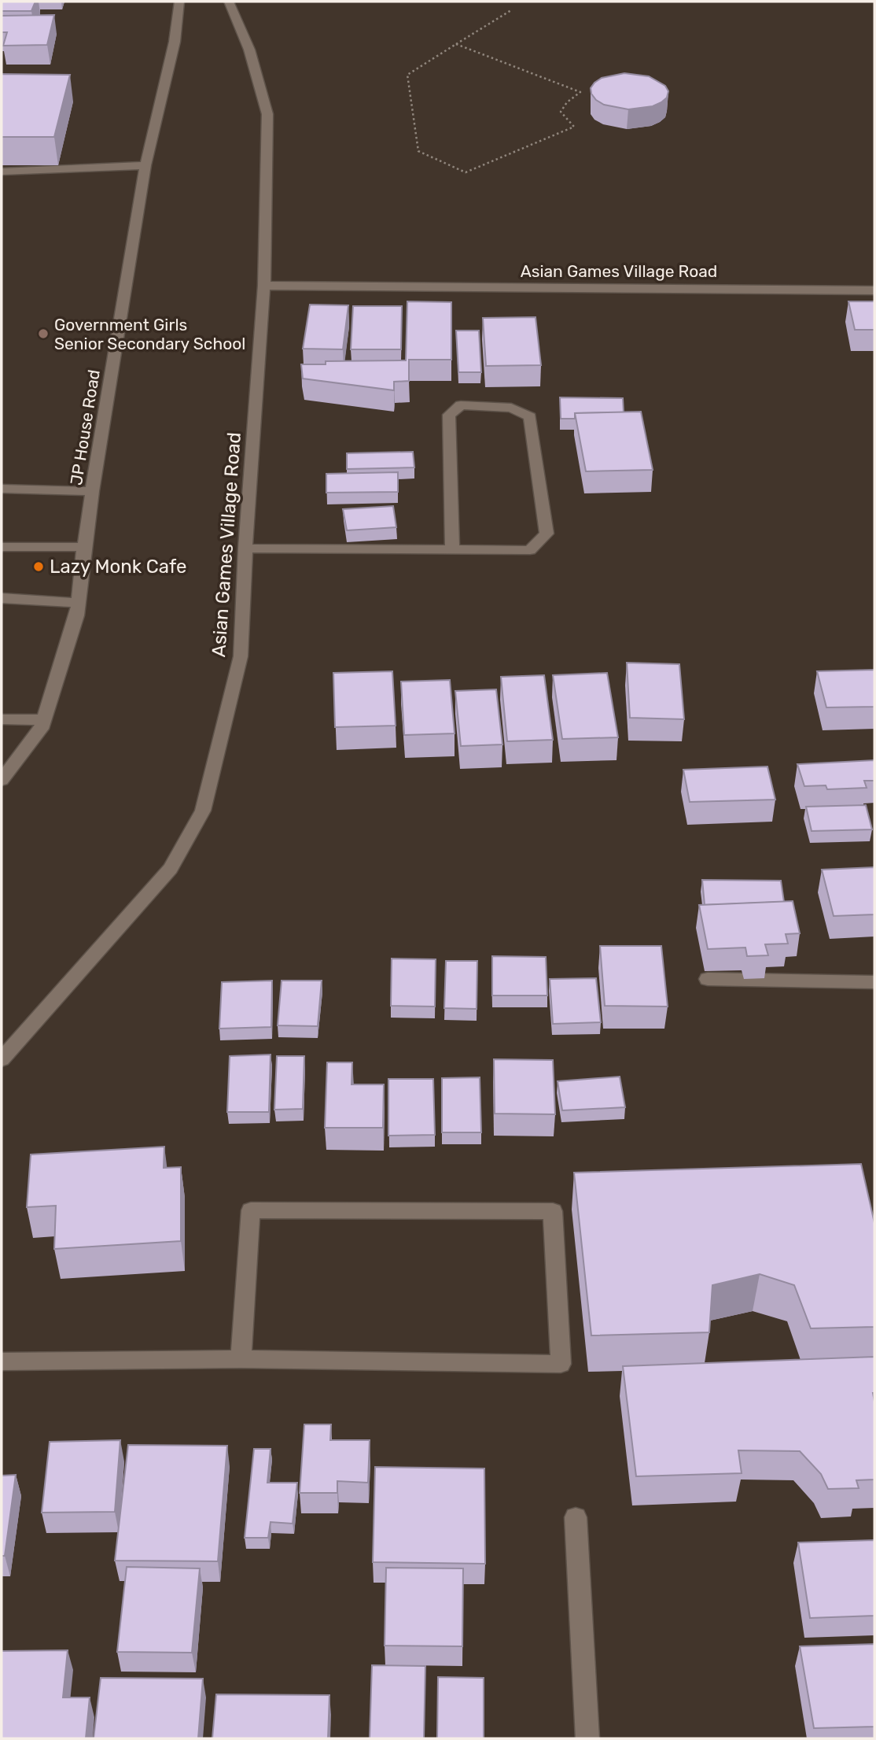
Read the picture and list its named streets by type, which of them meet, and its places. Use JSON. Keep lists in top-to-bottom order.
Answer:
{
  "streets": {
    "street": ["Asian Games Village Road", "JP House Road"]
  },
  "places": ["Government Girls Senior Secondary School", "Lazy Monk Cafe"]
}
